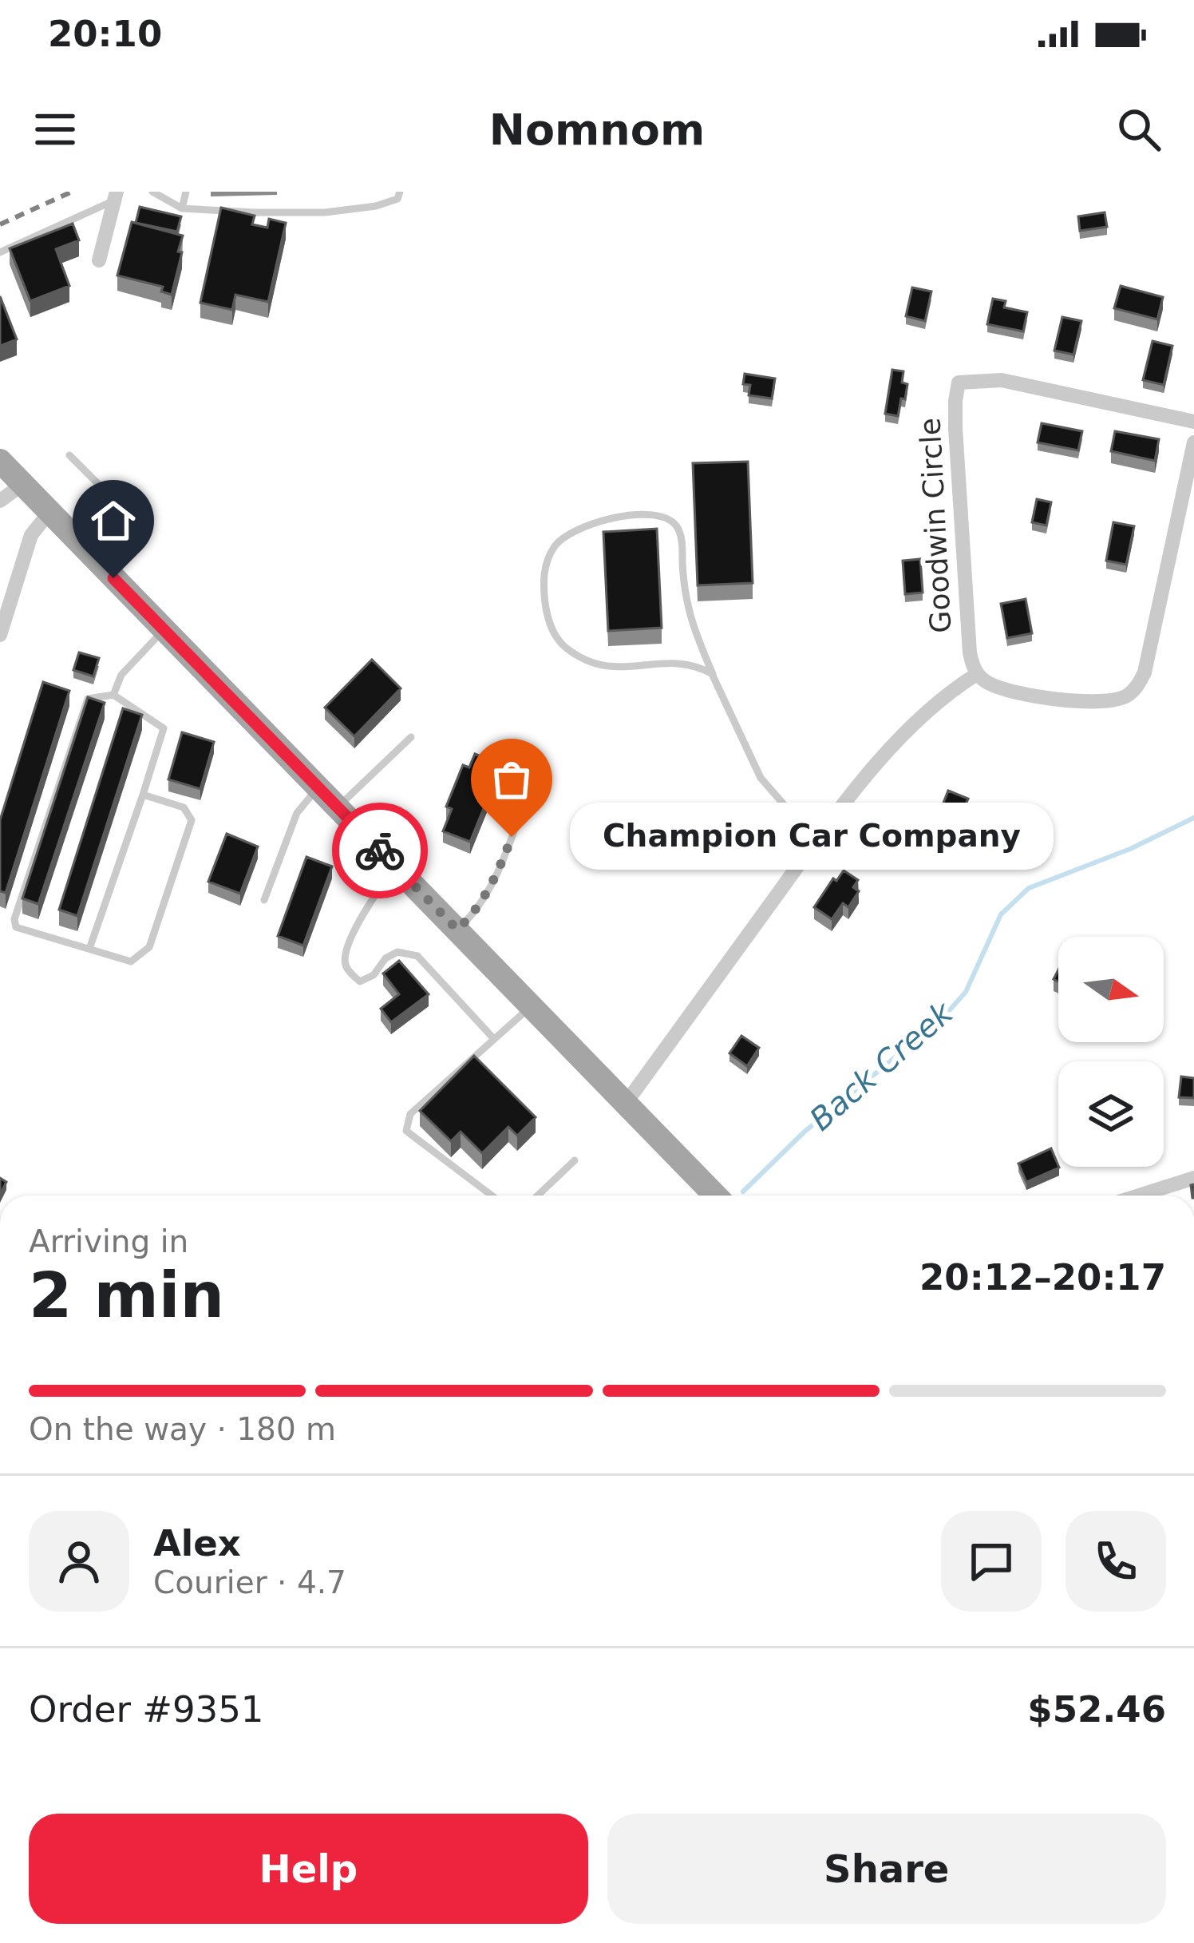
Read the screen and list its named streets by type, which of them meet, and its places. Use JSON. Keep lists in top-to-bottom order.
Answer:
{
  "streets": {
    "street": ["Goodwin Circle"]
  },
  "water": ["Back Creek"],
  "places": ["Champion Car Company"],
  "north": "right",
  "page": {
    "status": "20:10",
    "header": "Nomnom",
    "bubble": "Champion Car Company",
    "heading": ["2 min", "Arriving in", "20:12–20:17"],
    "panel": [
      "Alex",
      "Courier · 4.7",
      "Order #9351",
      "$52.46"
    ],
    "bar": "On the way · 180 m",
    "buttons": ["Help", "Share"]
  }
}
